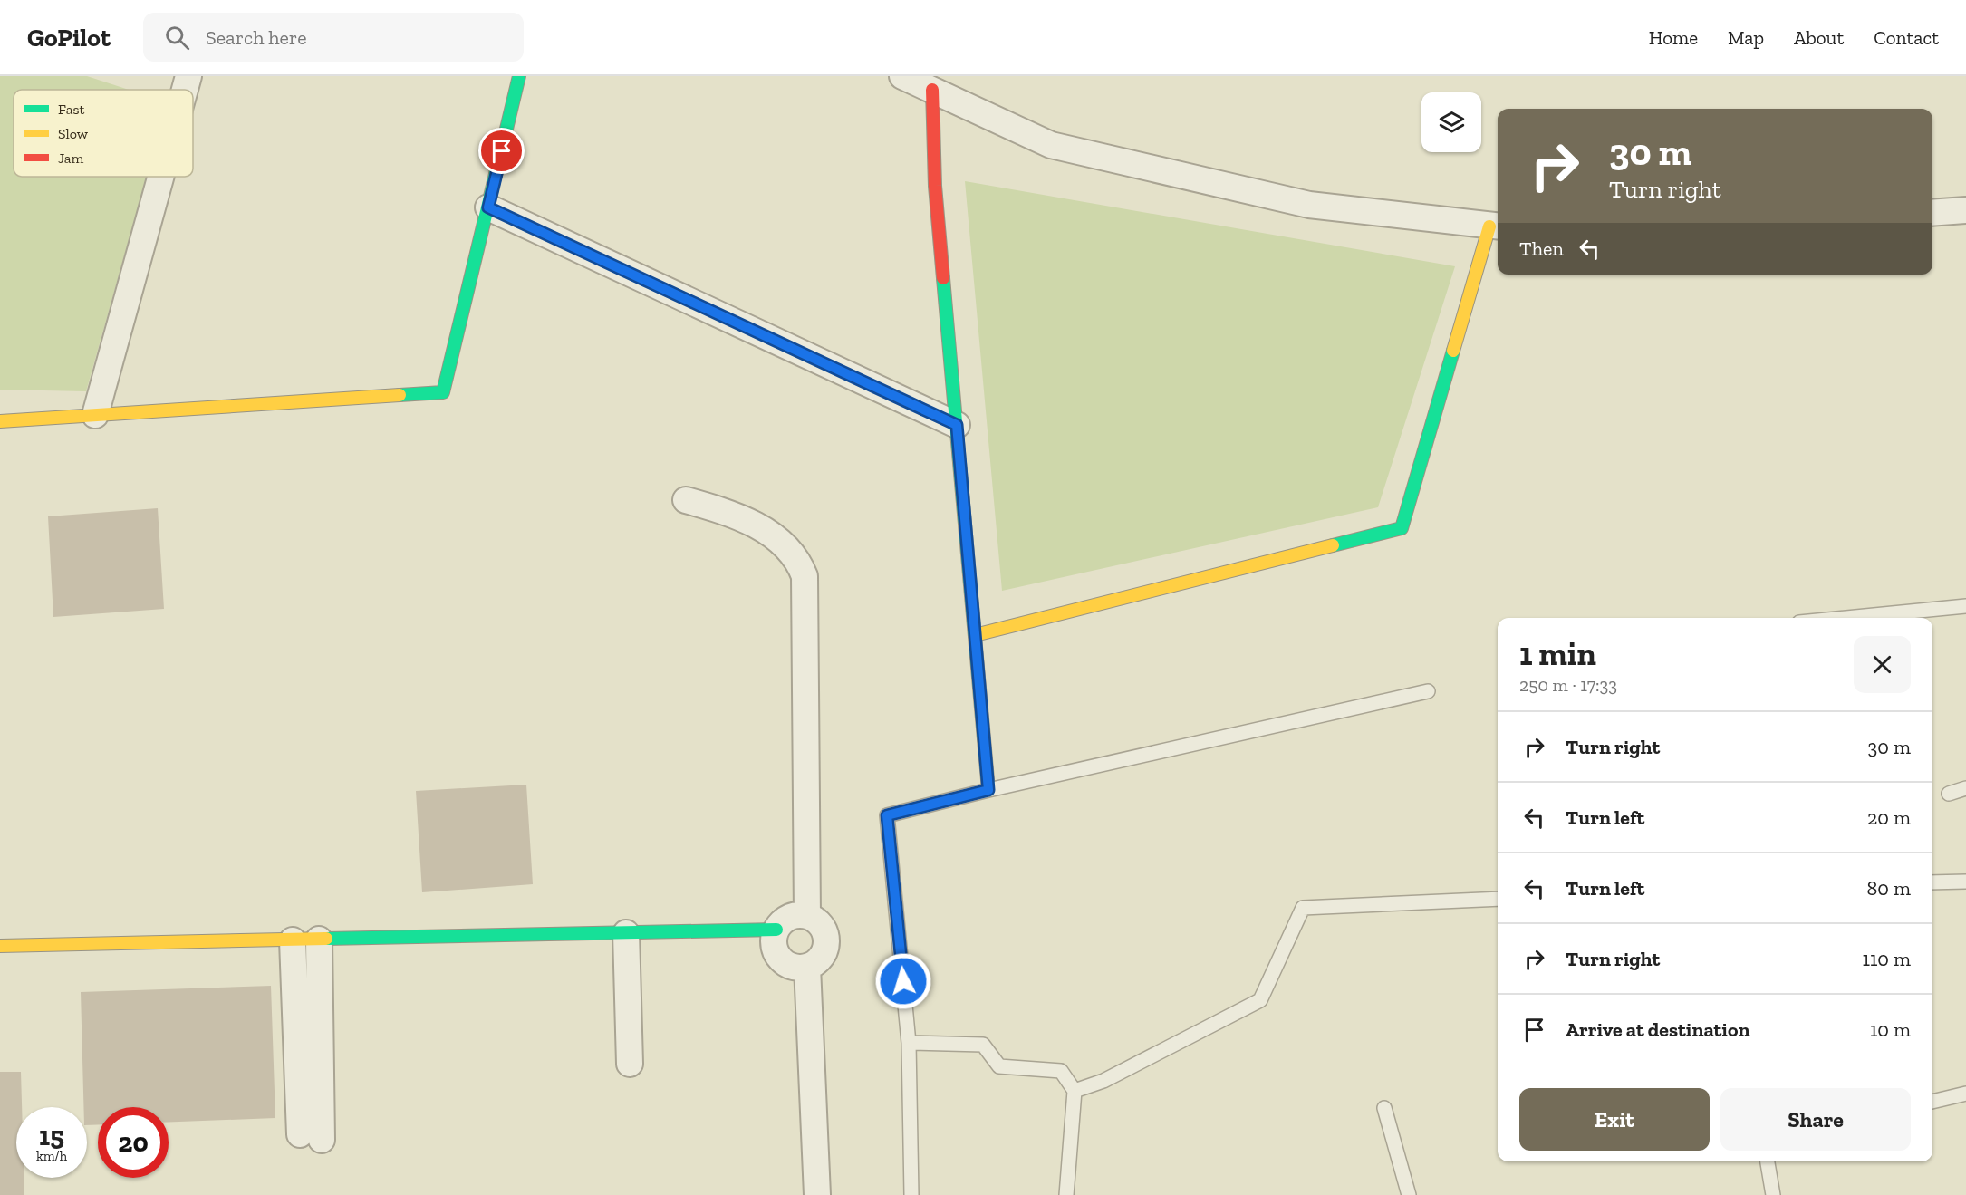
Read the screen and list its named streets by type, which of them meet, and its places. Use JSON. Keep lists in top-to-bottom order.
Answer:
{
  "legend": ["Fast", "Slow", "Jam"],
  "page": {
    "header": "GoPilot",
    "search": "Search here",
    "nav": [
      "Home",
      "Map",
      "About",
      "Contact"
    ],
    "turn": ["30 m", "Turn right"],
    "then": "Then",
    "heading": ["1 min", "250 m · 17:33"],
    "list": [
      {
        "name": "Turn right",
        "value": "30 m"
      },
      {
        "name": "Turn left",
        "value": "20 m"
      },
      {
        "name": "Turn left",
        "value": "80 m"
      },
      {
        "name": "Turn right",
        "value": "110 m"
      },
      {
        "name": "Arrive at destination",
        "value": "10 m"
      }
    ],
    "buttons": ["Exit", "Share"],
    "speed": "15 km/h",
    "limit": "20"
  }
}
